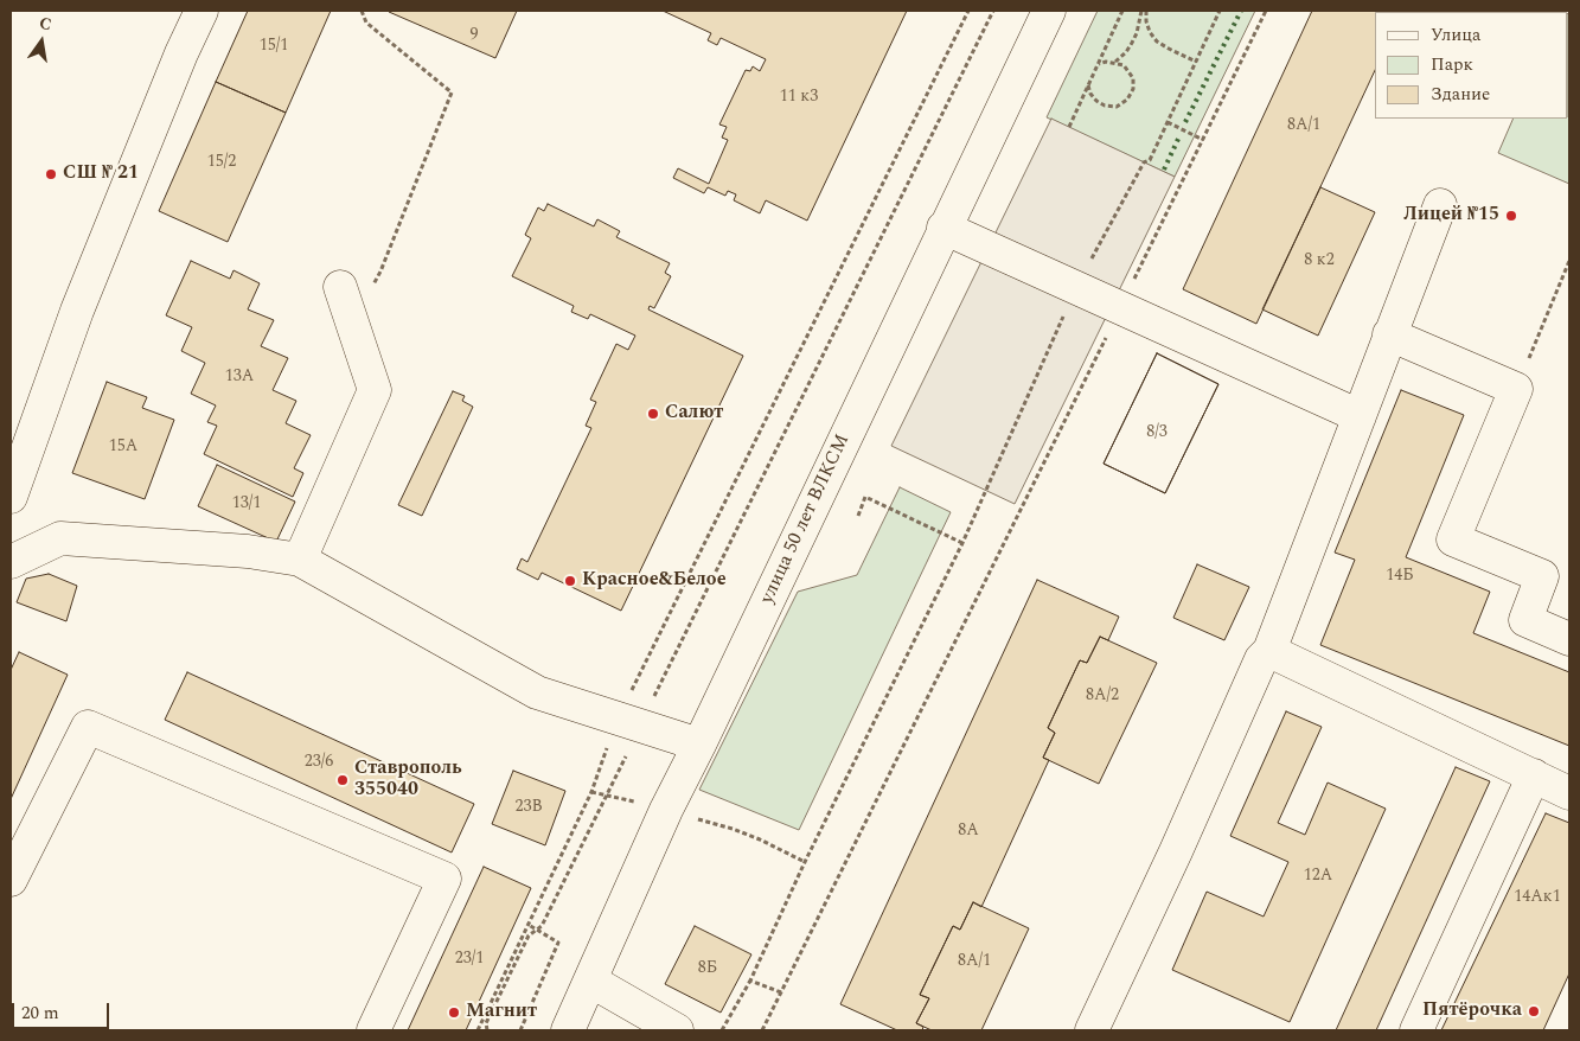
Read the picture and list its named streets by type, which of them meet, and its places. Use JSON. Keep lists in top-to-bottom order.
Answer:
{
  "streets": {
    "street": ["улица 50 лет ВЛКСМ"]
  },
  "places": [
    "СШ № 21",
    "Лицей №15",
    "Салют",
    "Красное&Белое",
    "Ставрополь 355040",
    "Пятёрочка",
    "Магнит"
  ],
  "house_numbers": [
    "9",
    "15/1",
    "11 к3",
    "8А/1",
    "15/2",
    "8 к2",
    "13А",
    "8/3",
    "15А",
    "13/1",
    "14Б",
    "8А/2",
    "23/6",
    "23В",
    "8А",
    "12А",
    "14Ак1",
    "23/1",
    "8А/1",
    "8Б"
  ],
  "legend": ["Улица", "Парк", "Здание"],
  "scale_bar": "20 m",
  "north": "top"
}
